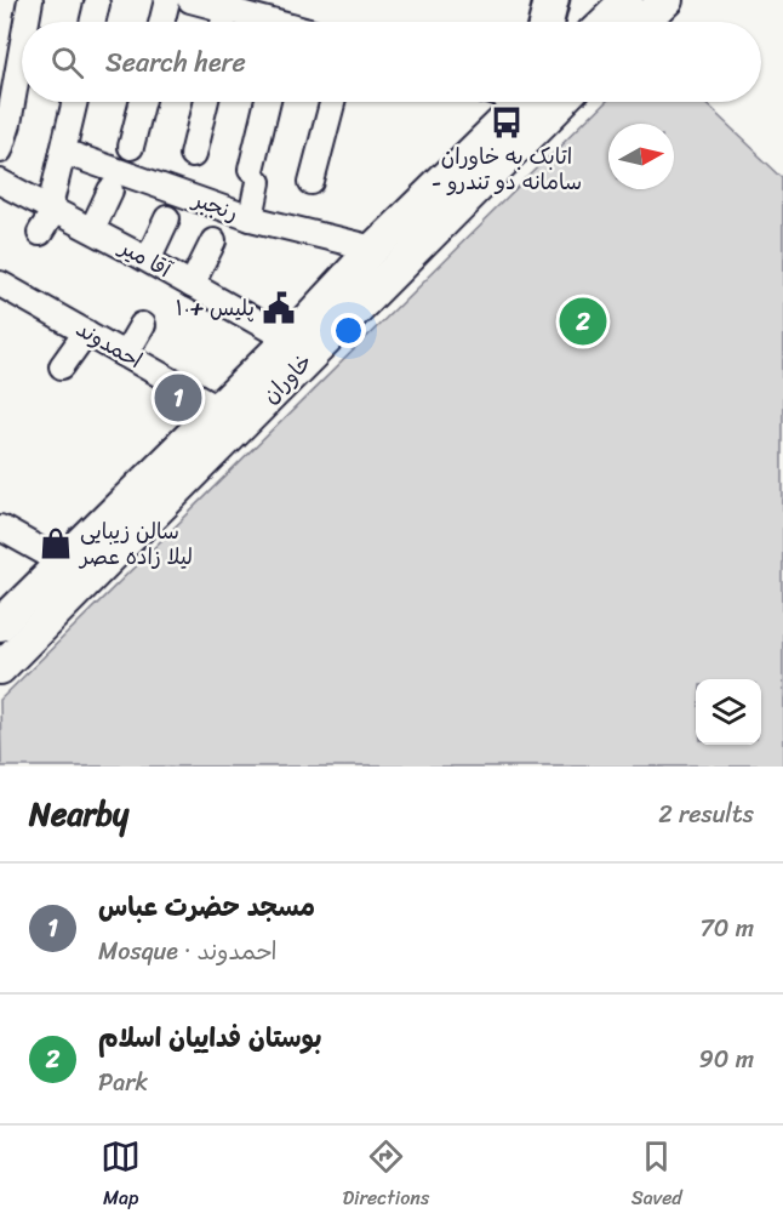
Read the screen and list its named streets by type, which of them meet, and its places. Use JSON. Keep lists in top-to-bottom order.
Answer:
{
  "streets": {
    "main road": ["خاوران"],
    "street": ["رنجبر", "آقا میر", "احمدوند"]
  },
  "crossings": [
    ["رنجبر", "خاوران"],
    ["آقا میر", "خاوران"],
    ["احمدوند", "خاوران"]
  ],
  "places": {
    "bus stop": ["اتابک به خاوران - سامانه دو تندرو"],
    "public building": ["پلیس +۱۰"],
    "shop": ["سالن زیبایی لیلا زاده عصر"]
  },
  "north": "right",
  "page": {
    "search": "Search here",
    "pins": ["2", "1"],
    "heading": ["Nearby", "2 results"],
    "list": [
      {
        "mark": "1",
        "name": "مسجد حضرت عباس",
        "note": "Mosque · احمدوند",
        "value": "70 m"
      },
      {
        "mark": "2",
        "name": "بوستان فداییان اسلام",
        "note": "Park",
        "value": "90 m"
      }
    ],
    "nav": ["Map", "Directions", "Saved"]
  }
}
